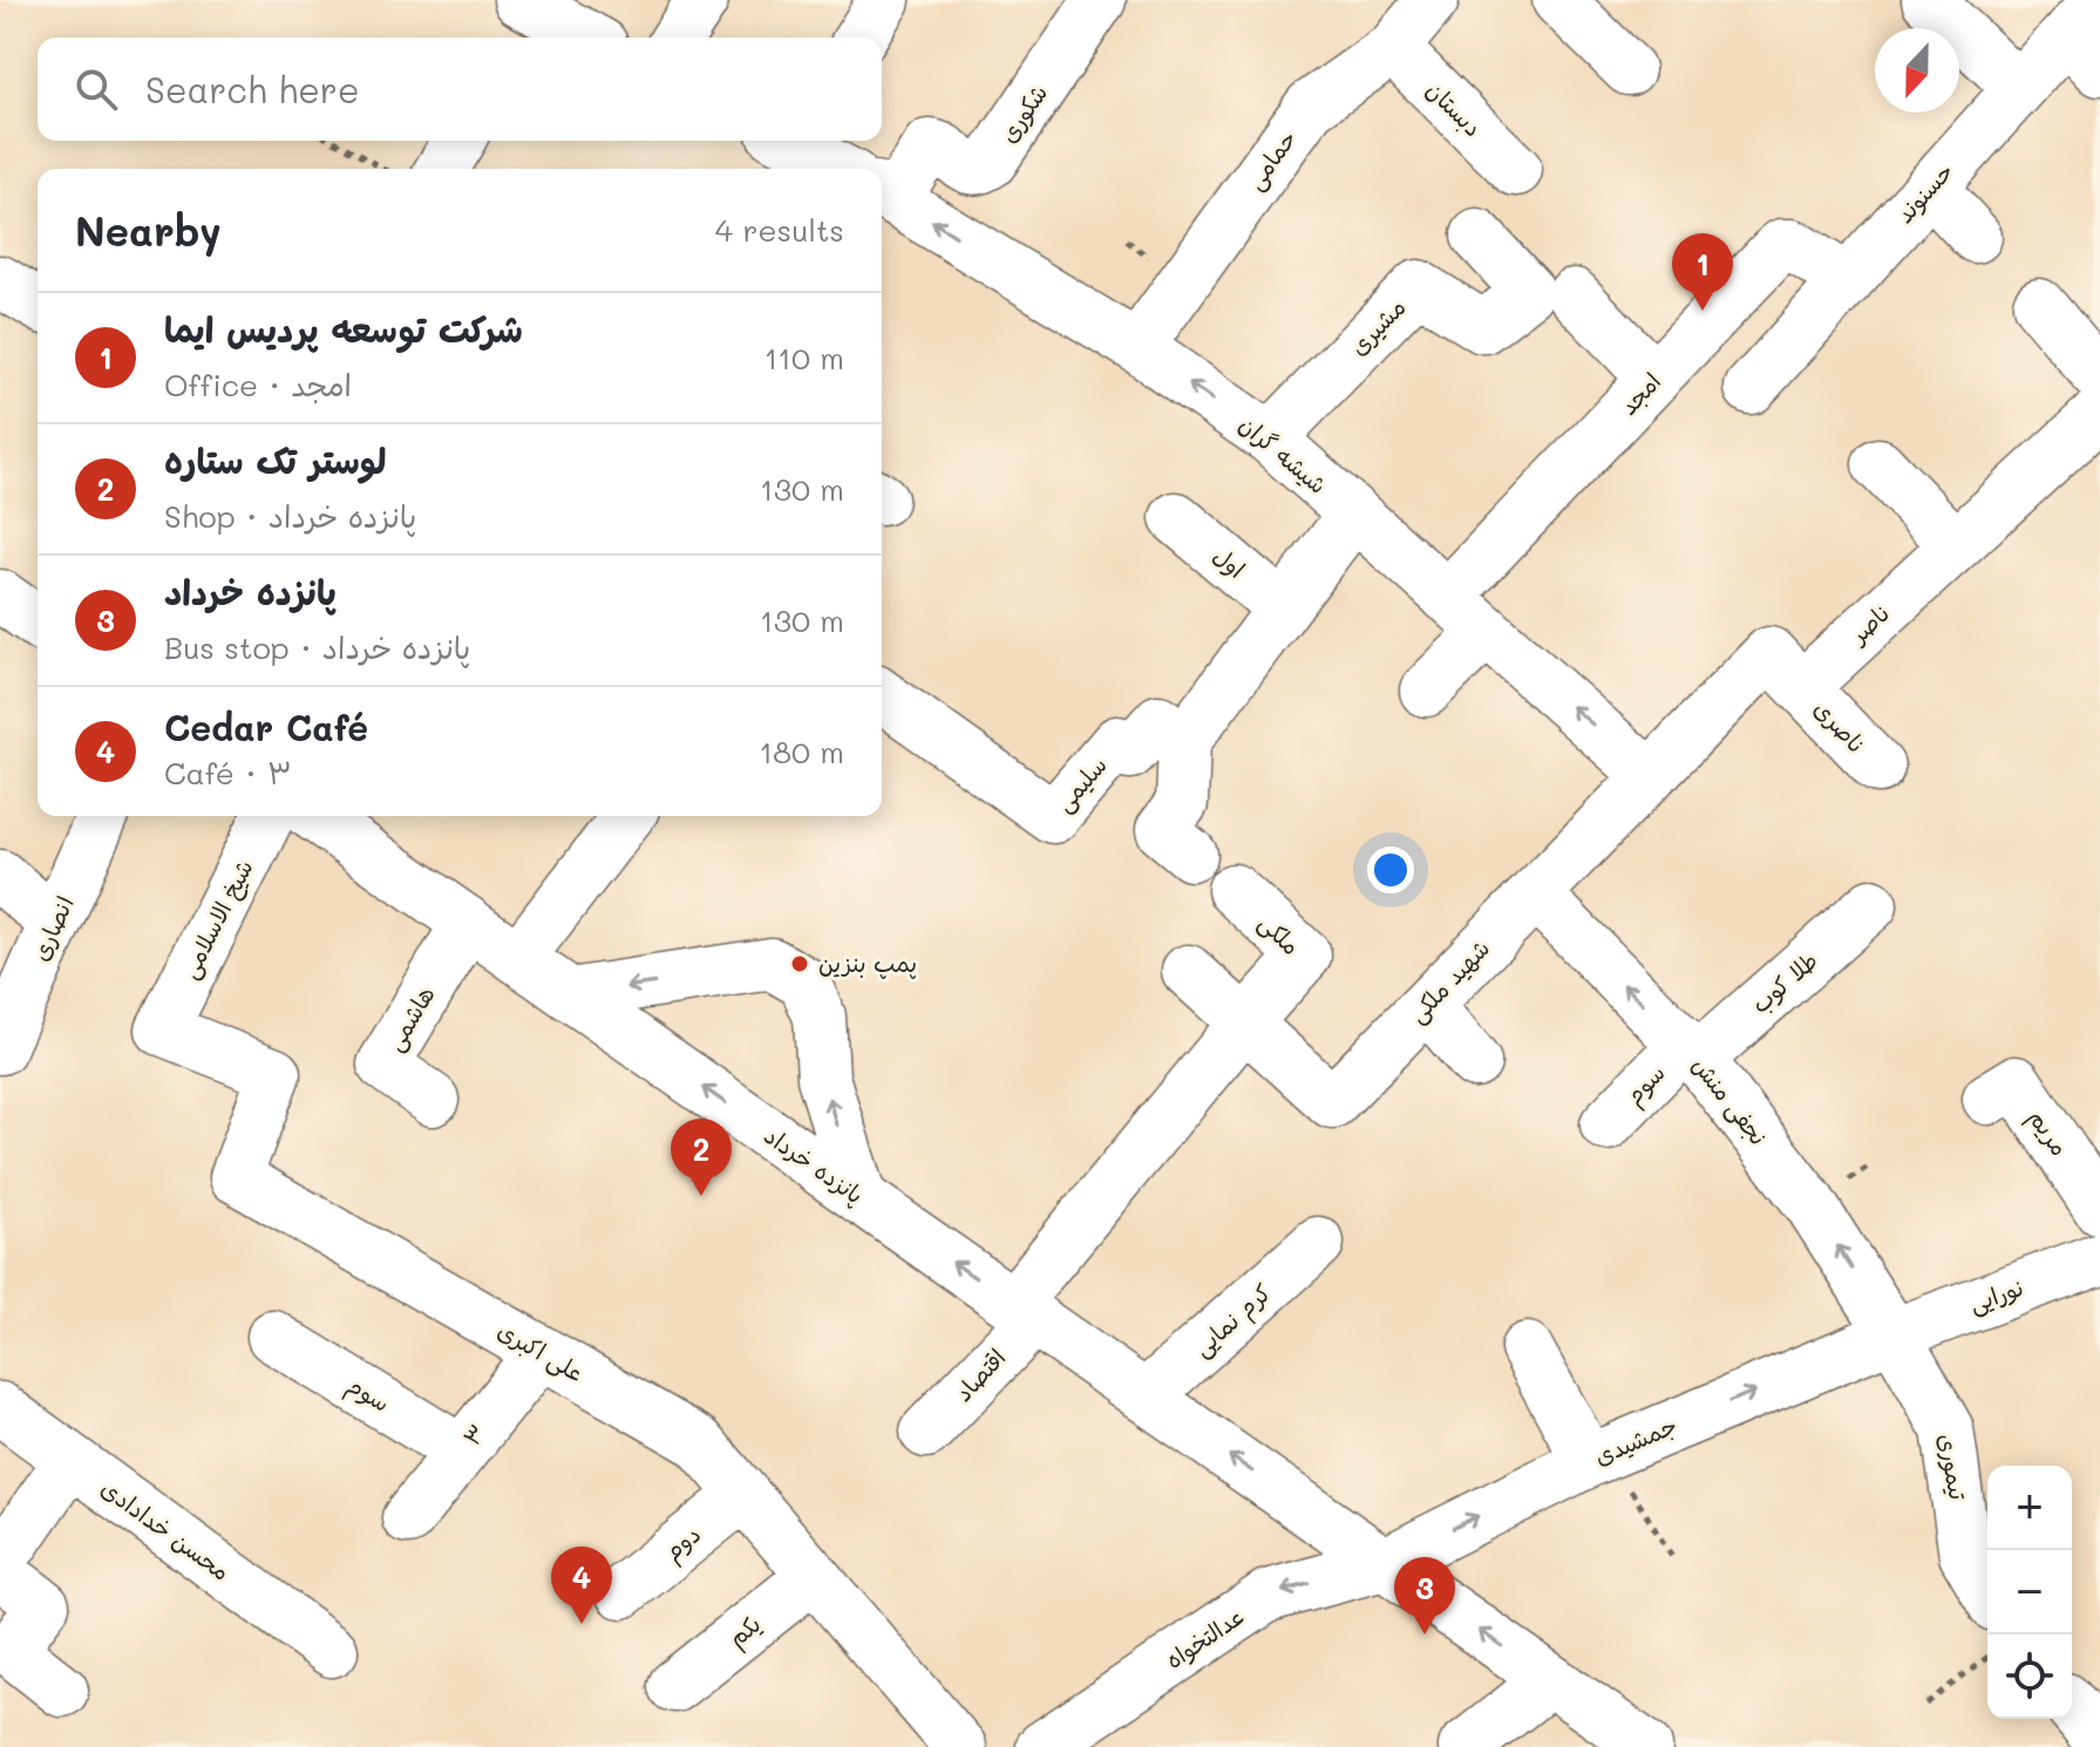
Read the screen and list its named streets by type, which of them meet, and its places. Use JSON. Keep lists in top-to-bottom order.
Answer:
{
  "streets": {
    "street": [
      "دبستان",
      "شکوری",
      "حمامی",
      "حسنوند",
      "مشیری",
      "امجد",
      "شیشه گران",
      "اول",
      "ناصر",
      "ناصری",
      "سلیمی",
      "شیخ الاسلامی",
      "انصاری",
      "ملکی",
      "شهید ملکی",
      "طلا کوب",
      "هاشمی",
      "سوم",
      "نجفی منش",
      "مریم",
      "پانزده خرداد",
      "نورایی",
      "کرم نمایی",
      "علی اکبری",
      "اقتصاد",
      "۳",
      "جمشیدی",
      "تیموری",
      "محسن خدادادی",
      "دوم",
      "یکم",
      "عدالتخواه"
    ]
  },
  "crossings": [
    ["دبستان", "حمامی"],
    ["حمامی", "شیشه گران"],
    ["حسنوند", "امجد"],
    ["مشیری", "شیشه گران"],
    ["امجد", "شیشه گران"],
    ["شیشه گران", "شهید ملکی"],
    ["ناصر", "ناصری"],
    ["شیخ الاسلامی", "علی اکبری"],
    ["ملکی", "شهید ملکی"],
    ["شهید ملکی", "نجفی منش"],
    ["طلا کوب", "سوم"],
    ["طلا کوب", "نجفی منش"],
    ["هاشمی", "پانزده خرداد"],
    ["سوم", "نجفی منش"],
    ["سوم", "۳"],
    ["نجفی منش", "نورایی"],
    ["نجفی منش", "جمشیدی"],
    ["نجفی منش", "تیموری"],
    ["پانزده خرداد", "کرم نمایی"],
    ["پانزده خرداد", "اقتصاد"],
    ["پانزده خرداد", "جمشیدی"],
    ["پانزده خرداد", "عدالتخواه"],
    ["نورایی", "جمشیدی"],
    ["نورایی", "تیموری"],
    ["علی اکبری", "۳"],
    ["علی اکبری", "دوم"],
    ["علی اکبری", "یکم"],
    ["جمشیدی", "تیموری"],
    ["جمشیدی", "عدالتخواه"]
  ],
  "one_way": ["شیشه گران", "پانزده خرداد", "جمشیدی"],
  "places": ["پمپ بنزین"],
  "north": "bottom",
  "page": {
    "search": "Search here",
    "heading": ["Nearby", "4 results"],
    "pins": [
      "1",
      "2",
      "4",
      "3"
    ],
    "list": [
      {
        "mark": "1",
        "name": "شرکت توسعه پردیس ایما",
        "note": "Office · امجد",
        "value": "110 m"
      },
      {
        "mark": "2",
        "name": "لوستر تک ستاره",
        "note": "Shop · پانزده خرداد",
        "value": "130 m"
      },
      {
        "mark": "3",
        "name": "پانزده خرداد",
        "note": "Bus stop · پانزده خرداد",
        "value": "130 m"
      },
      {
        "mark": "4",
        "name": "Cedar Café",
        "note": "Café · ۳",
        "value": "180 m"
      }
    ],
    "map_buttons": ["+", "−"]
  }
}
